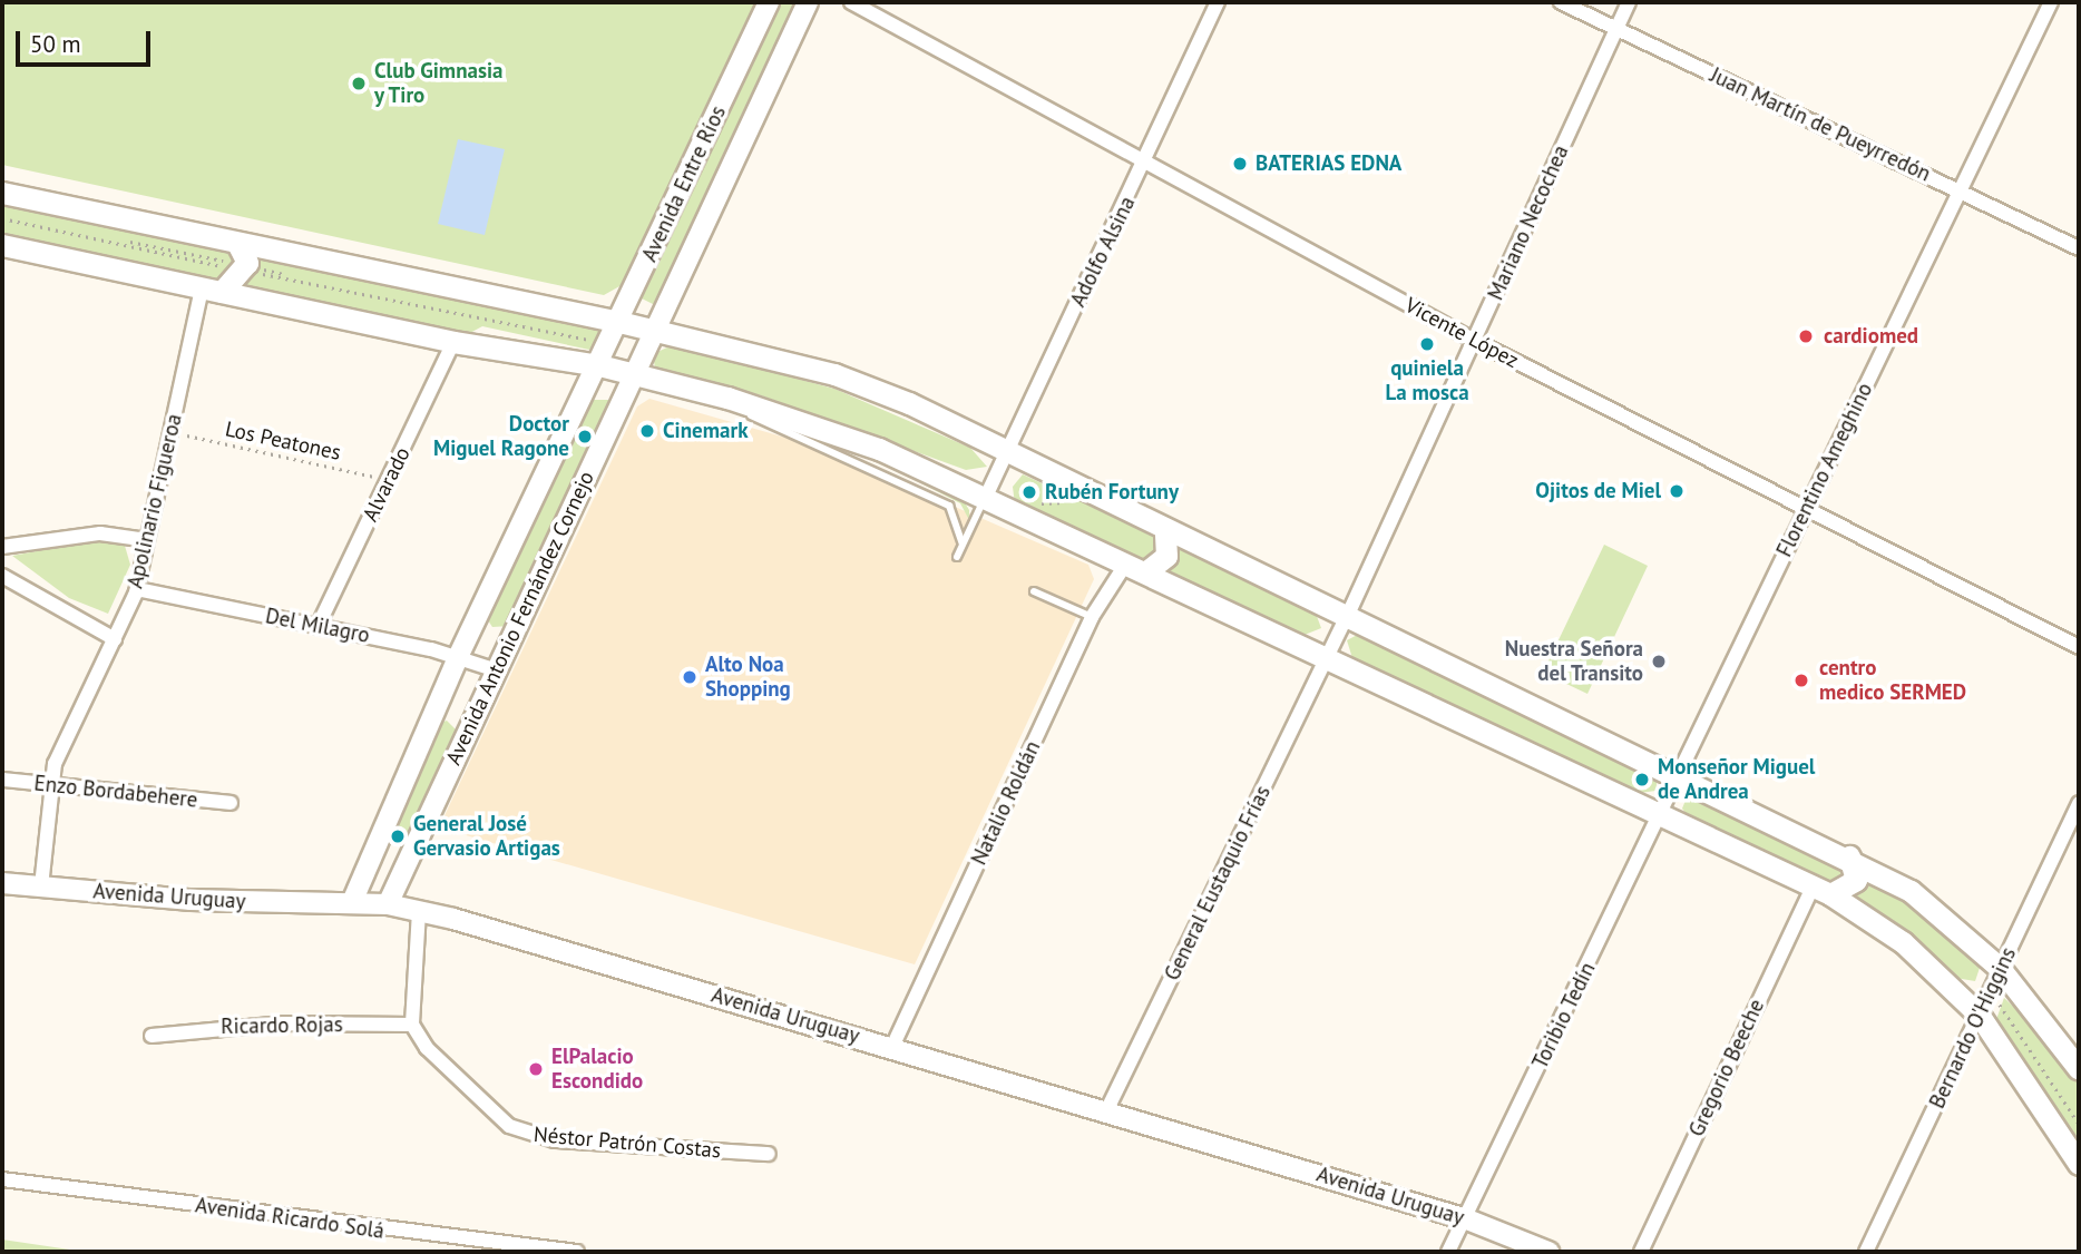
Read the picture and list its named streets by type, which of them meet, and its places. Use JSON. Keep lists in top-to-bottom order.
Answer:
{
  "streets": {
    "street": [
      "Juan Martín de Pueyrredón",
      "Avenida Entre Ríos",
      "Mariano Necochea",
      "Adolfo Alsina",
      "Vicente López",
      "Florentino Ameghino",
      "Alvarado",
      "Apolinario Figueroa",
      "Avenida Antonio Fernández Cornejo",
      "Del Milagro",
      "Enzo Bordabehere",
      "Natalio Roldán",
      "General Eustaquio Frías",
      "Avenida Uruguay",
      "Toribio Tedín",
      "Ricardo Rojas",
      "Bernardo O'Higgins",
      "Gregorio Beeche",
      "Néstor Patrón Costas",
      "Avenida Ricardo Solá"
    ],
    "path": ["Los Peatones"]
  },
  "crossings": [
    ["Juan Martín de Pueyrredón", "Mariano Necochea"],
    ["Juan Martín de Pueyrredón", "Florentino Ameghino"],
    ["Avenida Entre Ríos", "Avenida Antonio Fernández Cornejo"],
    ["Mariano Necochea", "Vicente López"],
    ["Mariano Necochea", "General Eustaquio Frías"],
    ["Adolfo Alsina", "Vicente López"],
    ["Vicente López", "Florentino Ameghino"],
    ["Los Peatones", "Alvarado"],
    ["Los Peatones", "Apolinario Figueroa"],
    ["Florentino Ameghino", "Toribio Tedín"],
    ["Alvarado", "Del Milagro"],
    ["Apolinario Figueroa", "Del Milagro"],
    ["Apolinario Figueroa", "Enzo Bordabehere"],
    ["Apolinario Figueroa", "Avenida Uruguay"],
    ["Avenida Antonio Fernández Cornejo", "Del Milagro"],
    ["Avenida Antonio Fernández Cornejo", "Avenida Uruguay"],
    ["Natalio Roldán", "Avenida Uruguay"],
    ["General Eustaquio Frías", "Avenida Uruguay"],
    ["Avenida Uruguay", "Toribio Tedín"],
    ["Ricardo Rojas", "Néstor Patrón Costas"]
  ],
  "places": [
    "Club Gimnasia y Tiro",
    "BATERIAS EDNA",
    "cardiomed",
    "quiniela La mosca",
    "Cinemark",
    "Doctor Miguel Ragone",
    "Ojitos de Miel",
    "Rubén Fortuny",
    "Nuestra Señora del Transito",
    "Alto Noa Shopping",
    "centro medico SERMED",
    "Monseñor Miguel de Andrea",
    "General José Gervasio Artigas",
    "ElPalacio Escondido"
  ],
  "scale_bar": "50 m"
}
